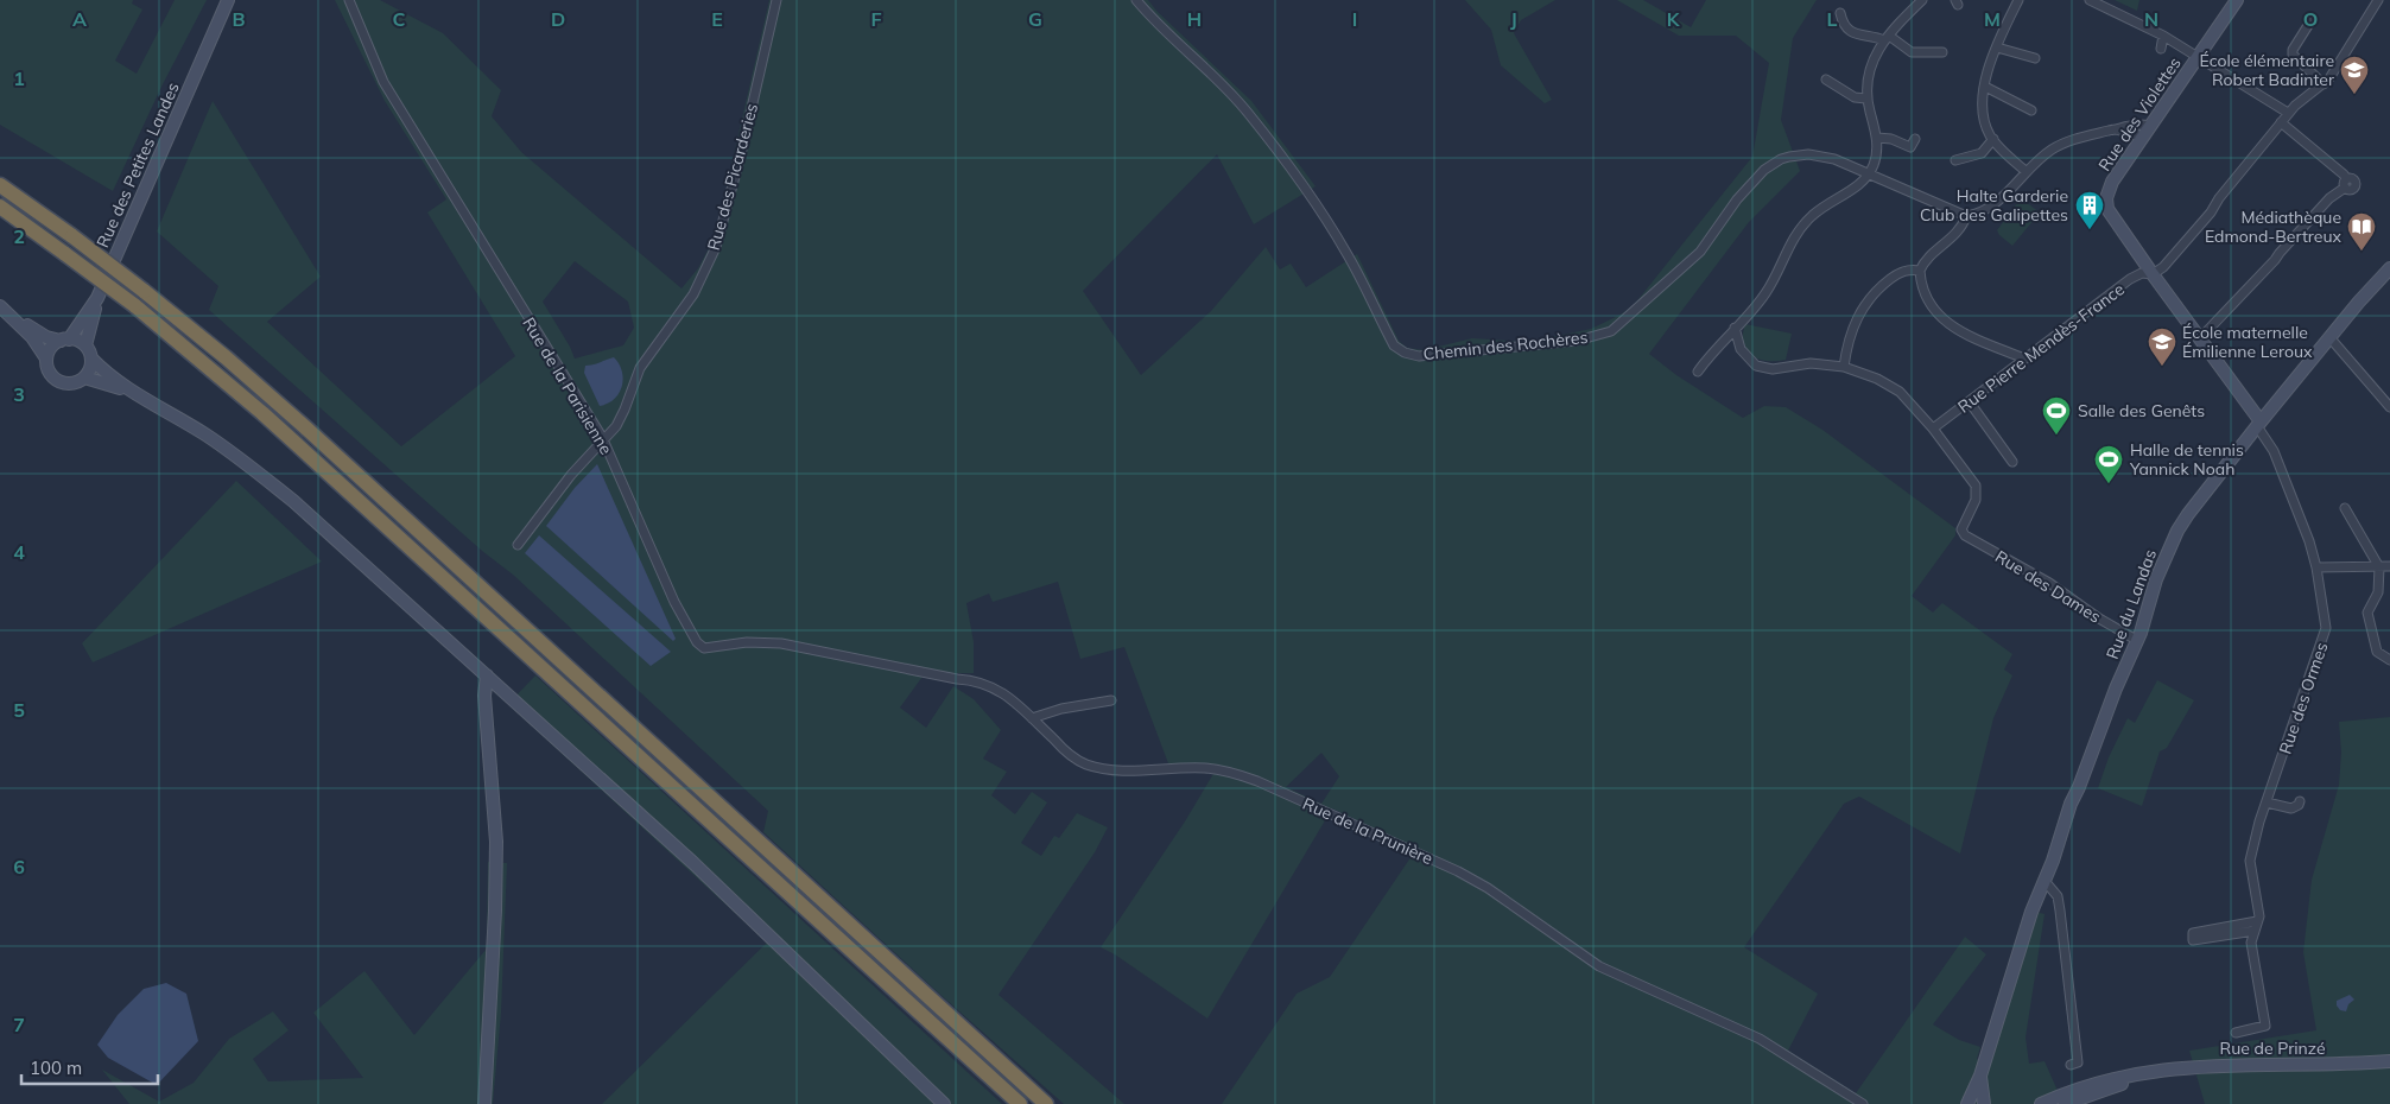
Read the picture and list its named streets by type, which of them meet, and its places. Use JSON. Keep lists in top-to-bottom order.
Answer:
{
  "streets": {
    "street": [
      "Rue des Violettes",
      "Rue des Petites Landes",
      "Rue des Picarderies",
      "Chemin des Rochères",
      "Rue Pierre Mendès-France",
      "Rue de la Parisienne",
      "Rue des Dames",
      "Rue du Landas",
      "Rue des Ormes",
      "Rue de la Prunière",
      "Rue de Prinzé"
    ]
  },
  "crossings": [
    ["Rue des Violettes", "Rue Pierre Mendès-France"],
    ["Rue des Violettes", "Rue du Landas"],
    ["Rue des Violettes", "Rue des Ormes"],
    ["Rue des Picarderies", "Rue de la Parisienne"],
    ["Rue Pierre Mendès-France", "Rue des Dames"],
    ["Rue de la Parisienne", "Rue de la Prunière"],
    ["Rue des Dames", "Rue du Landas"],
    ["Rue du Landas", "Rue des Ormes"]
  ],
  "places": {
    "school or university": ["École élémentaire Robert Badinter", "École maternelle Émilienne Leroux"],
    "building": ["Halte Garderie Club des Galipettes"],
    "library": ["Médiathèque Edmond-Bertreux"],
    "sports": ["Salle des Genêts", "Halle de tennis Yannick Noah"]
  },
  "scale_bar": "100 m",
  "grid": {
    "columns": [
      "A",
      "B",
      "C",
      "D",
      "E",
      "F",
      "G",
      "H",
      "I",
      "J",
      "K",
      "L",
      "M",
      "N",
      "O"
    ],
    "rows": [
      "1",
      "2",
      "3",
      "4",
      "5",
      "6",
      "7"
    ]
  }
}
